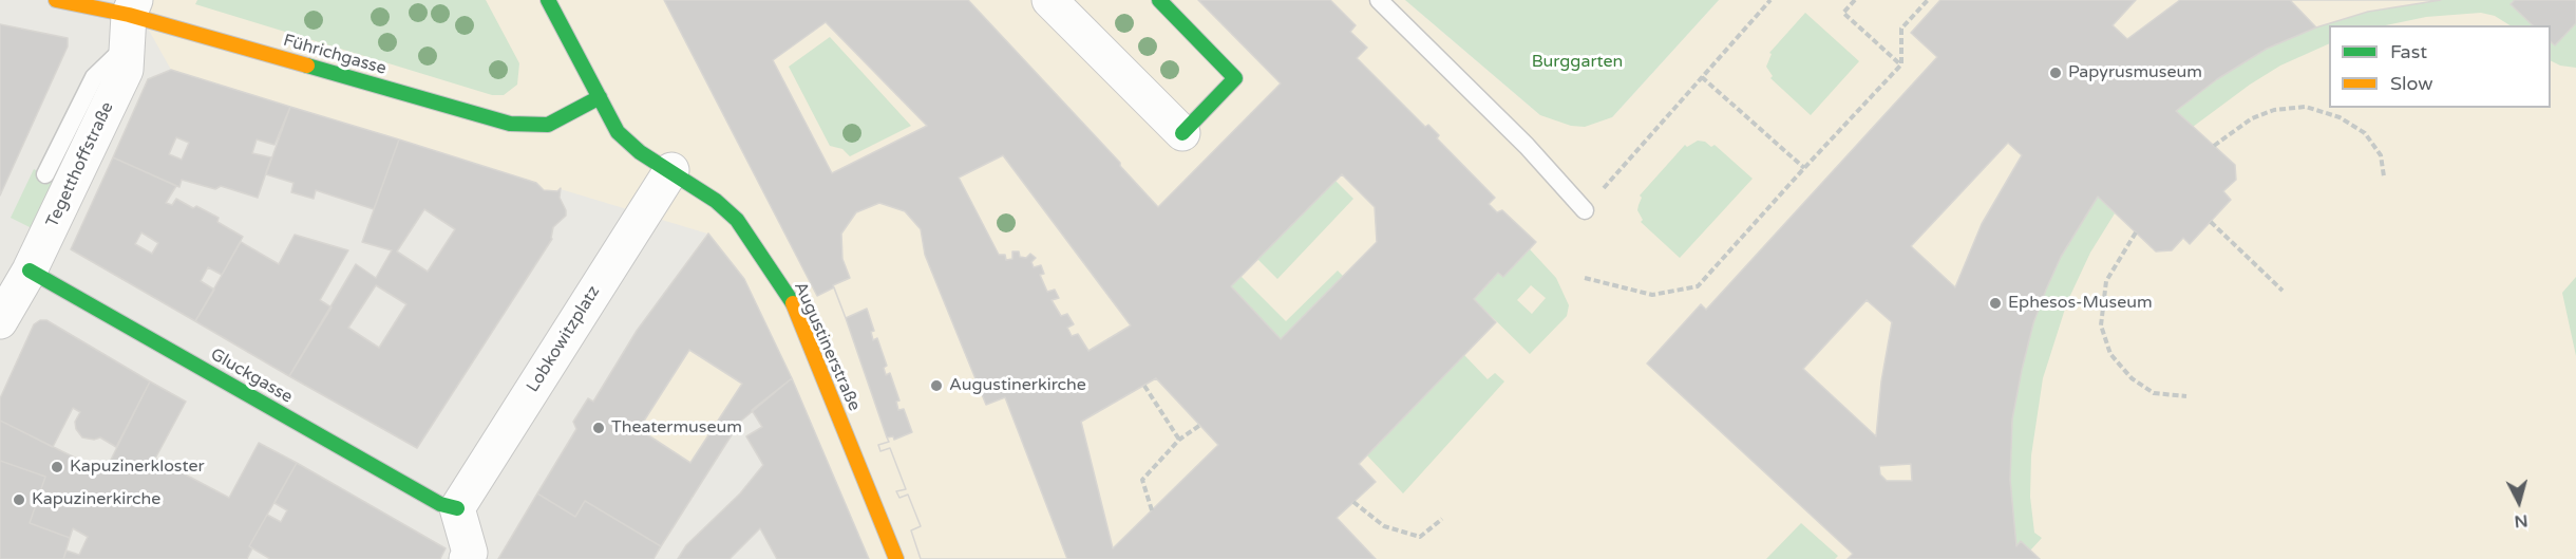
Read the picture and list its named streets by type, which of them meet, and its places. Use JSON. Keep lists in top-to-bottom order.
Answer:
{
  "streets": {
    "street": [
      "Führichgasse",
      "Tegetthoffstraße",
      "Lobkowitzplatz",
      "Augustinerstraße",
      "Gluckgasse"
    ]
  },
  "crossings": [
    ["Führichgasse", "Tegetthoffstraße"],
    ["Führichgasse", "Augustinerstraße"],
    ["Tegetthoffstraße", "Gluckgasse"],
    ["Lobkowitzplatz", "Augustinerstraße"],
    ["Lobkowitzplatz", "Gluckgasse"]
  ],
  "parks": ["Burggarten"],
  "places": [
    "Papyrusmuseum",
    "Ephesos-Museum",
    "Augustinerkirche",
    "Theatermuseum",
    "Kapuzinerkloster",
    "Kapuzinerkirche"
  ],
  "legend": ["Fast", "Slow"],
  "north": "bottom"
}
